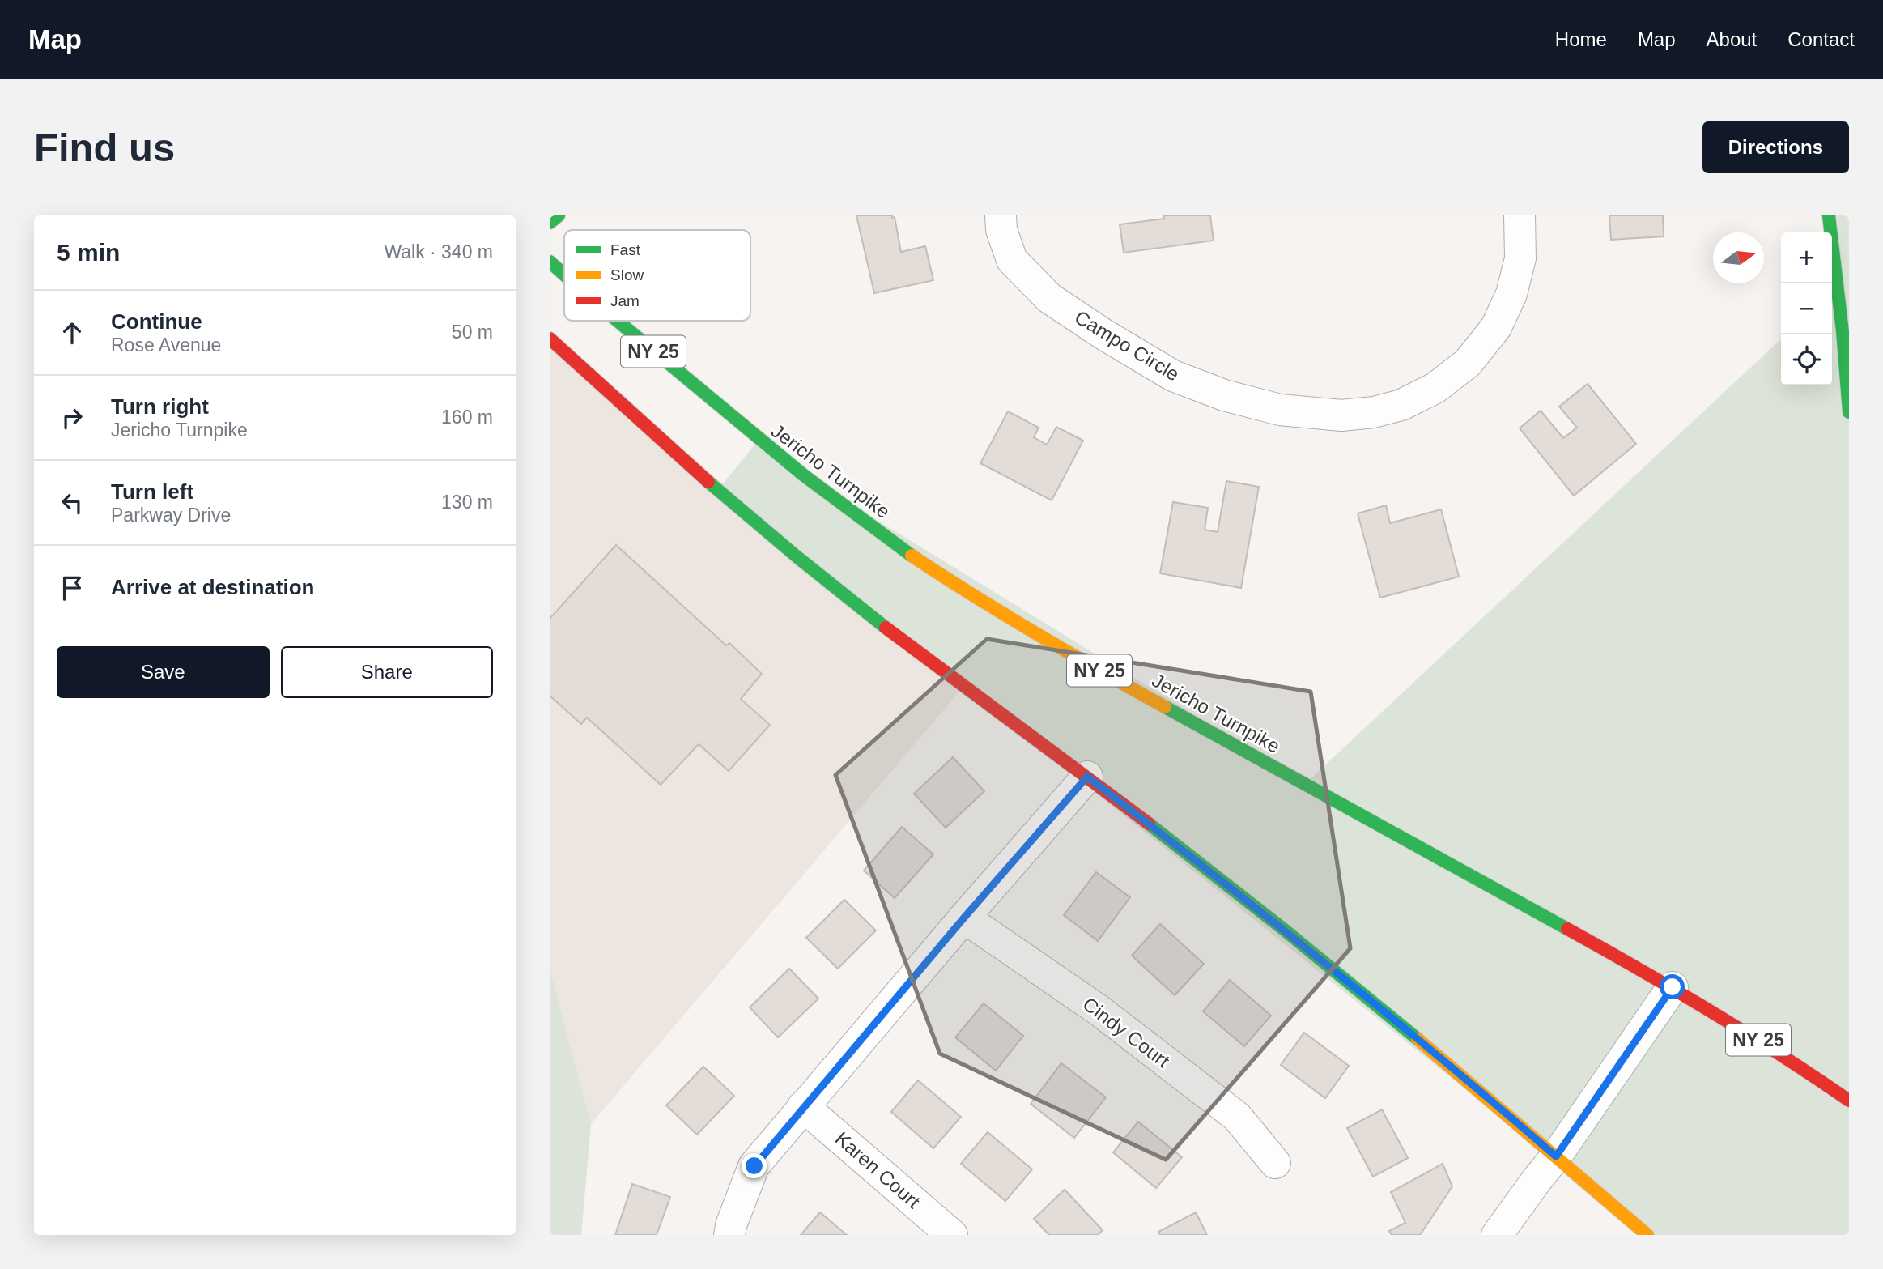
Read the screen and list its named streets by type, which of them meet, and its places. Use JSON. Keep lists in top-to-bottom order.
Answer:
{
  "streets": {
    "main road": ["NY 25", "Jericho Turnpike"],
    "street": ["Campo Circle", "Cindy Court", "Karen Court"]
  },
  "legend": ["Fast", "Slow", "Jam"],
  "north": "right",
  "page": {
    "header": "Map",
    "nav": [
      "Home",
      "Map",
      "About",
      "Contact"
    ],
    "buttons": [
      "Directions",
      ["Save", "Share"]
    ],
    "title": "Find us",
    "heading": ["5 min", "Walk · 340 m"],
    "map_buttons": ["+", "−"],
    "list": [
      ["Continue", "Rose Avenue", "50 m"],
      ["Turn right", "Jericho Turnpike", "160 m"],
      ["Turn left", "Parkway Drive", "130 m"],
      "Arrive at destination"
    ]
  }
}
